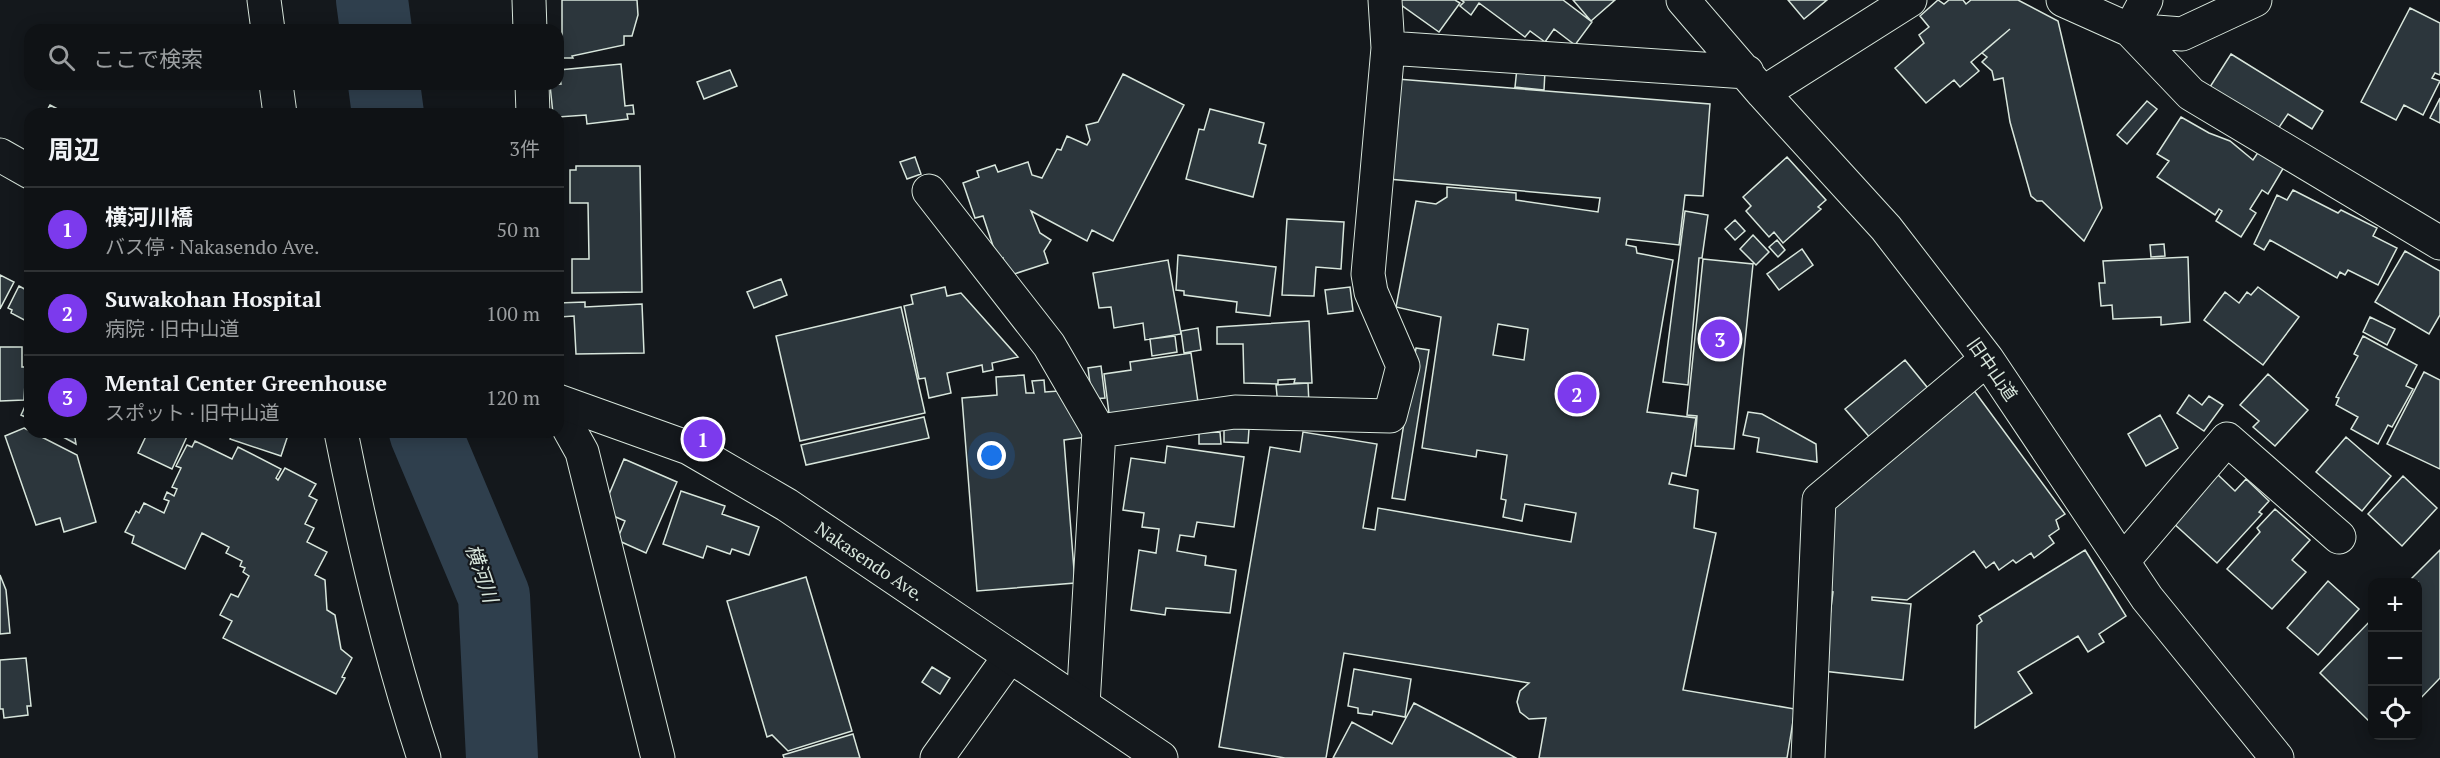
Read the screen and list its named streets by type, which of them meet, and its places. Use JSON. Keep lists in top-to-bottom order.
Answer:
{
  "streets": {
    "main road": ["旧中山道", "Nakasendo Ave."]
  },
  "water": ["横河川"],
  "page": {
    "search": "ここで検索",
    "heading": ["周辺", "3件"],
    "list": [
      {
        "mark": "1",
        "name": "横河川橋",
        "note": "バス停 · Nakasendo Ave.",
        "value": "50 m"
      },
      {
        "mark": "2",
        "name": "Suwakohan Hospital",
        "note": "病院 · 旧中山道",
        "value": "100 m"
      },
      {
        "mark": "3",
        "name": "Mental Center Greenhouse",
        "note": "スポット · 旧中山道",
        "value": "120 m"
      }
    ],
    "pins": ["3", "2", "1"],
    "map_buttons": ["+", "−"]
  }
}
